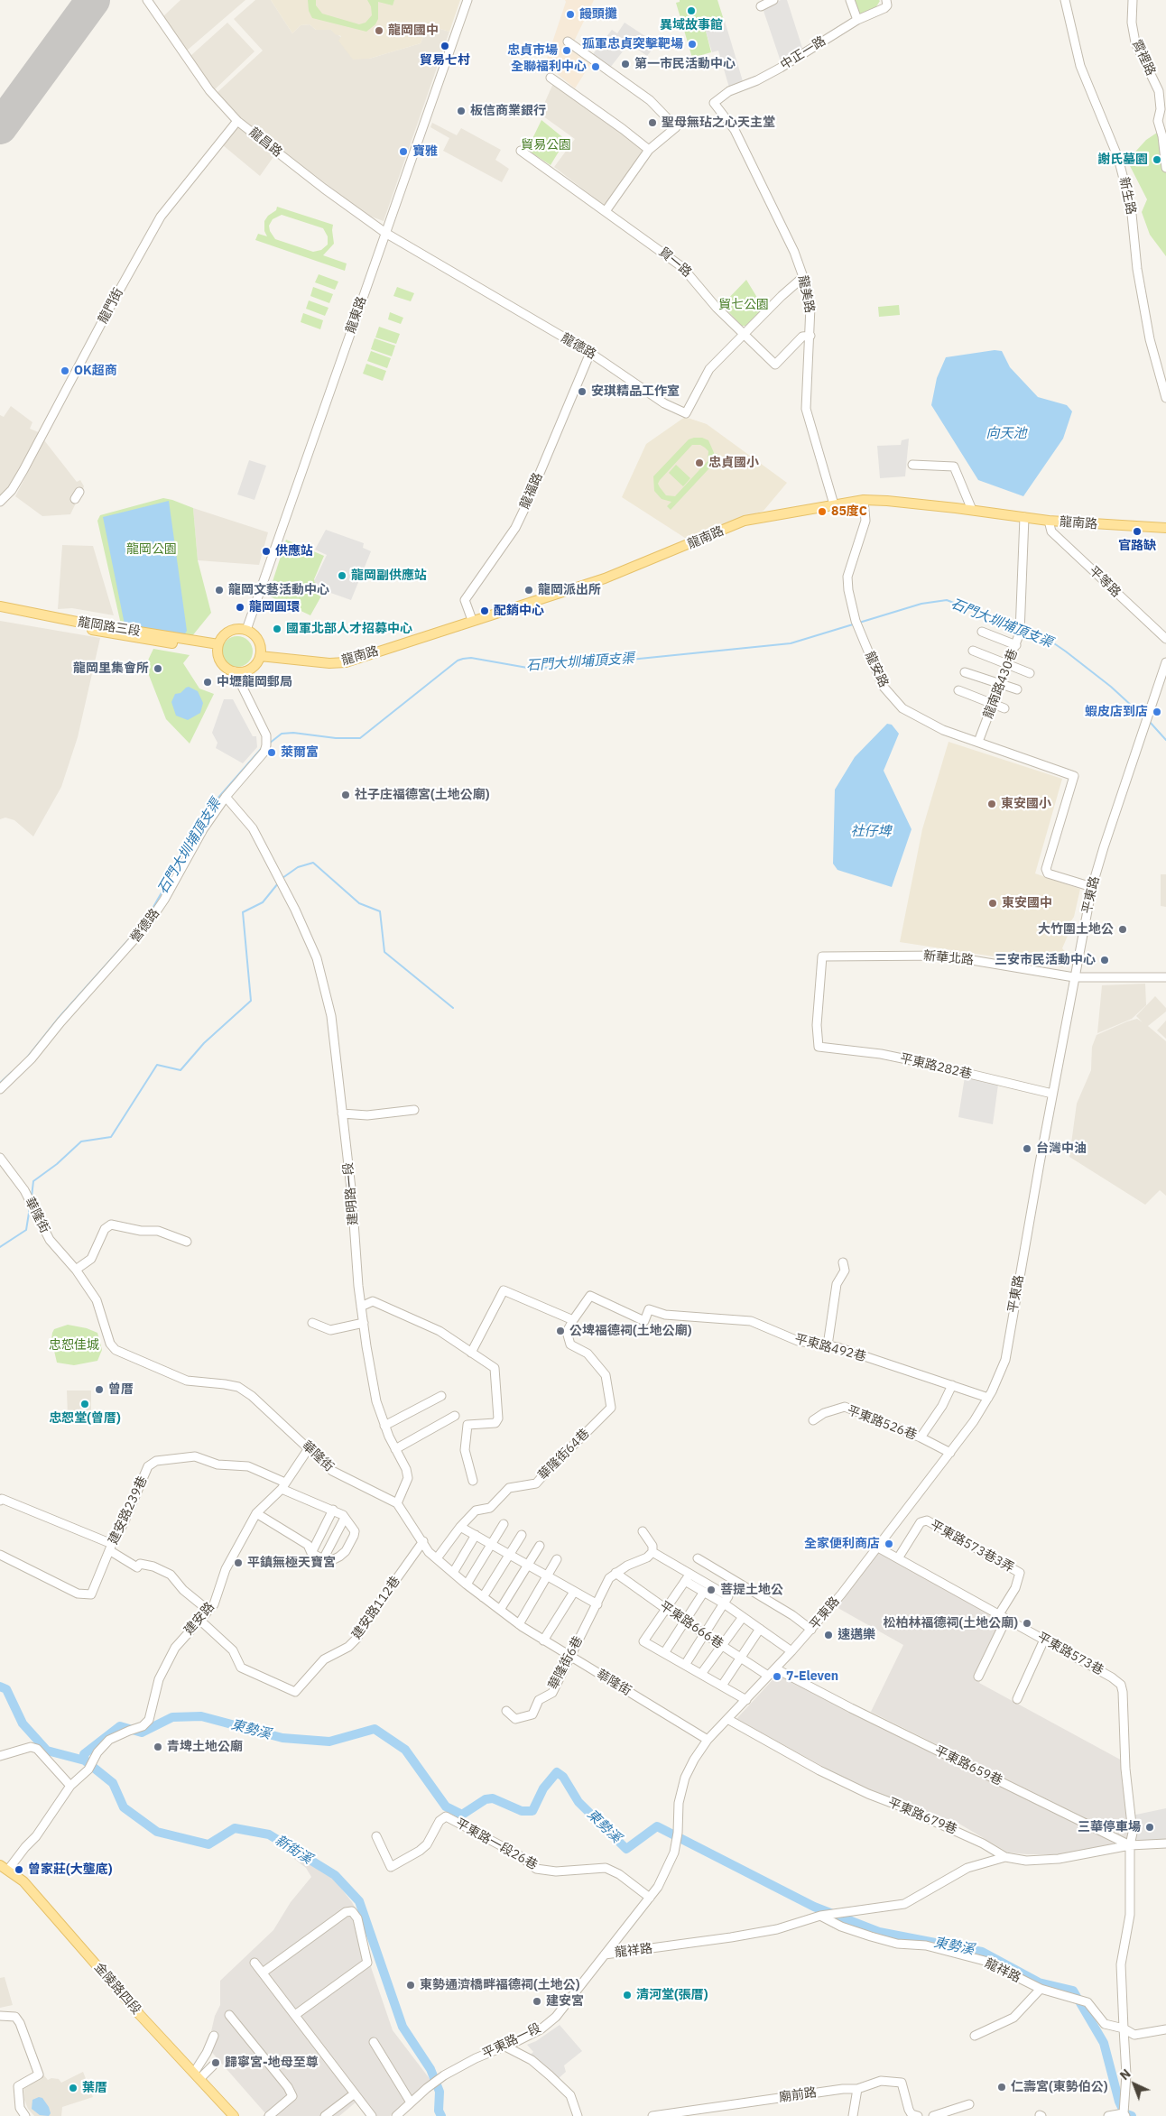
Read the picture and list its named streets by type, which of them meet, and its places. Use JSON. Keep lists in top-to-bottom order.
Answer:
{
  "streets": {
    "main road": ["龍南路", "龍岡路三段", "金陵路四段"],
    "street": [
      "中正一路",
      "霄裡路",
      "龍昌路",
      "新生路",
      "貿一路",
      "龍美路",
      "龍門街",
      "龍東路",
      "龍德路",
      "龍福路",
      "平等路",
      "龍安路",
      "龍南路430巷",
      "平東路",
      "營德路",
      "新華北路",
      "平東路282巷",
      "建明路一段",
      "華隆街",
      "平東路492巷",
      "平東路526巷",
      "華隆街64巷",
      "建安路239巷",
      "平東路573巷3弄",
      "建安路112巷",
      "建安路",
      "平東路666巷",
      "平東路573巷",
      "華隆街6巷",
      "平東路659巷",
      "平東路679巷",
      "平東路一段26巷",
      "龍祥路",
      "平東路一段",
      "廟前路"
    ]
  },
  "crossings": [
    ["中正一路", "龍美路"],
    ["龍昌路", "龍門街"],
    ["龍昌路", "龍東路"],
    ["龍昌路", "龍德路"],
    ["貿一路", "龍美路"],
    ["貿一路", "龍德路"],
    ["龍美路", "龍南路"],
    ["龍東路", "龍德路"],
    ["龍東路", "龍南路"],
    ["龍東路", "龍岡路三段"],
    ["龍東路", "營德路"],
    ["龍德路", "龍福路"],
    ["龍福路", "龍南路"],
    ["龍南路", "平等路"],
    ["龍南路", "龍岡路三段"],
    ["龍南路", "龍安路"],
    ["龍南路", "龍南路430巷"],
    ["龍南路", "營德路"],
    ["龍岡路三段", "營德路"],
    ["龍安路", "龍南路430巷"],
    ["龍安路", "平東路"],
    ["平東路", "新華北路"],
    ["平東路", "平東路282巷"],
    ["平東路", "華隆街"],
    ["平東路", "平東路492巷"],
    ["平東路", "平東路526巷"],
    ["平東路", "平東路666巷"],
    ["平東路", "平東路573巷"],
    ["平東路", "平東路659巷"],
    ["平東路", "平東路679巷"],
    ["平東路", "平東路一段"],
    ["營德路", "建明路一段"],
    ["新華北路", "平東路282巷"],
    ["建明路一段", "華隆街"],
    ["華隆街", "華隆街64巷"],
    ["華隆街", "建安路112巷"],
    ["華隆街", "建安路"],
    ["華隆街", "華隆街6巷"],
    ["平東路492巷", "華隆街64巷"],
    ["建安路239巷", "建安路"],
    ["平東路573巷3弄", "平東路573巷"],
    ["建安路112巷", "建安路"],
    ["平東路666巷", "華隆街6巷"],
    ["平東路573巷", "平東路659巷"],
    ["平東路573巷", "平東路679巷"],
    ["平東路659巷", "平東路679巷"],
    ["平東路679巷", "龍祥路"],
    ["平東路一段26巷", "平東路一段"],
    ["龍祥路", "平東路一段"]
  ],
  "water": [
    "向天池",
    "石門大圳埔頂支渠",
    "社仔埤",
    "東勢溪",
    "新街溪"
  ],
  "parks": [
    "貿易公園",
    "貿七公園",
    "龍岡公園",
    "忠恕佳城"
  ],
  "places": [
    "異域故事館",
    "饅頭攤",
    "龍岡國中",
    "孤軍忠貞突擊靶場",
    "貿易七村",
    "忠貞市場",
    "第一市民活動中心",
    "全聯福利中心",
    "板信商業銀行",
    "聖母無玷之心天主堂",
    "寶雅",
    "謝氏墓園",
    "OK超商",
    "安琪精品工作室",
    "忠貞國小",
    "85度C",
    "官路缺",
    "供應站",
    "龍岡副供應站",
    "龍岡文藝活動中心",
    "龍岡派出所",
    "龍岡圓環",
    "配銷中心",
    "國軍北部人才招募中心",
    "龍岡里集會所",
    "中壢龍岡郵局",
    "蝦皮店到店",
    "萊爾富",
    "社子庄福德宮(土地公廟)",
    "東安國小",
    "東安國中",
    "大竹圍土地公",
    "三安市民活動中心",
    "台灣中油",
    "公埤福德祠(土地公廟)",
    "曾厝",
    "忠恕堂(曾厝)",
    "全家便利商店",
    "平鎮無極天寶宮",
    "菩提土地公",
    "松柏林福德祠(土地公廟)",
    "速邁樂",
    "7-Eleven",
    "青埤土地公廟",
    "三華停車場",
    "曾家莊(大壟底)",
    "東勢通濟橋畔福德祠(土地公)",
    "清河堂(張厝)",
    "建安宮",
    "歸寧宮-地母至尊",
    "仁壽宮(東勢伯公)",
    "葉厝"
  ],
  "north": "top left"
}
